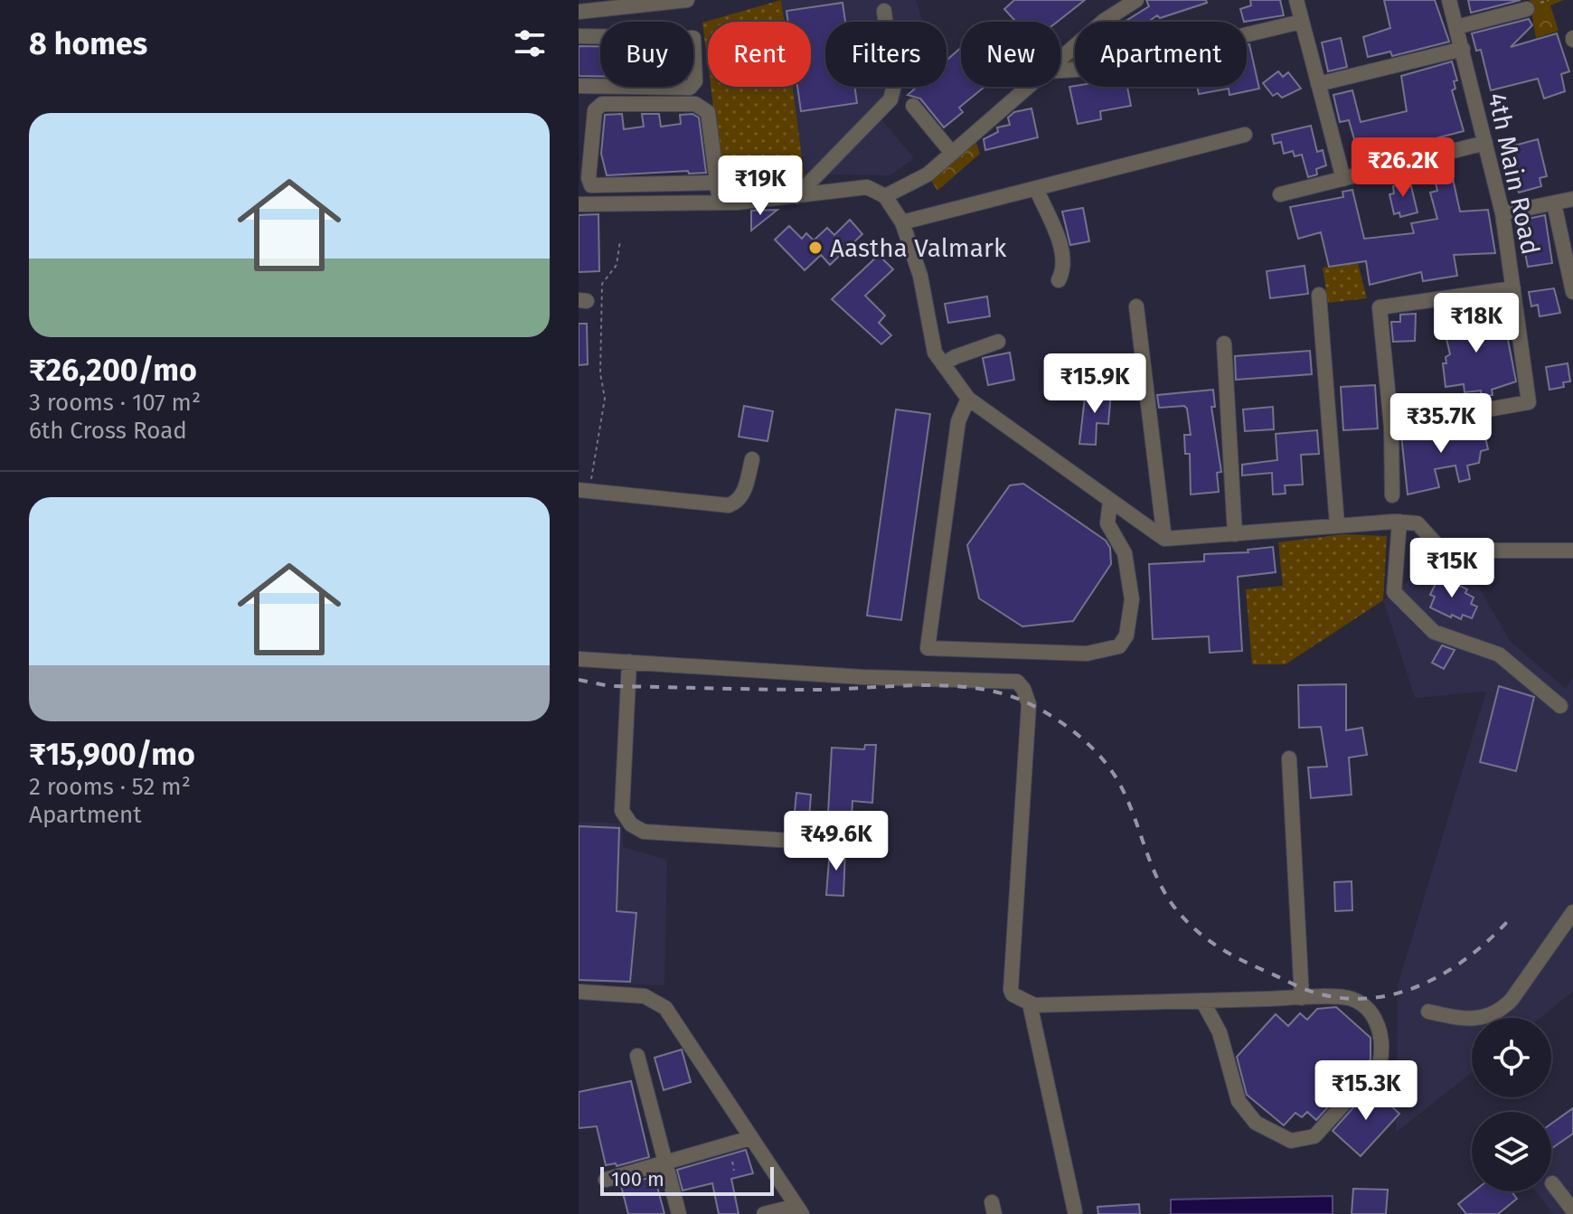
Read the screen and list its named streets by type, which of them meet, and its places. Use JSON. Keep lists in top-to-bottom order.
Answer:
{
  "streets": {
    "street": ["4th Main Road"]
  },
  "places": ["Aastha Valmark"],
  "scale_bar": "100 m",
  "page": {
    "heading": "8 homes",
    "chip": [
      "Buy",
      "Rent",
      "Filters",
      "New",
      "Apartment"
    ],
    "list": [
      {
        "name": "₹26,200/mo",
        "note": "3 rooms · 107 m² · 6th Cross Road"
      },
      {
        "name": "₹15,900/mo",
        "note": "2 rooms · 52 m² · Apartment"
      }
    ],
    "price": [
      "₹26.2K",
      "₹19K",
      "₹18K",
      "₹15.9K",
      "₹35.7K",
      "₹15K",
      "₹49.6K",
      "₹15.3K"
    ],
    "scale": "100 m"
  }
}
